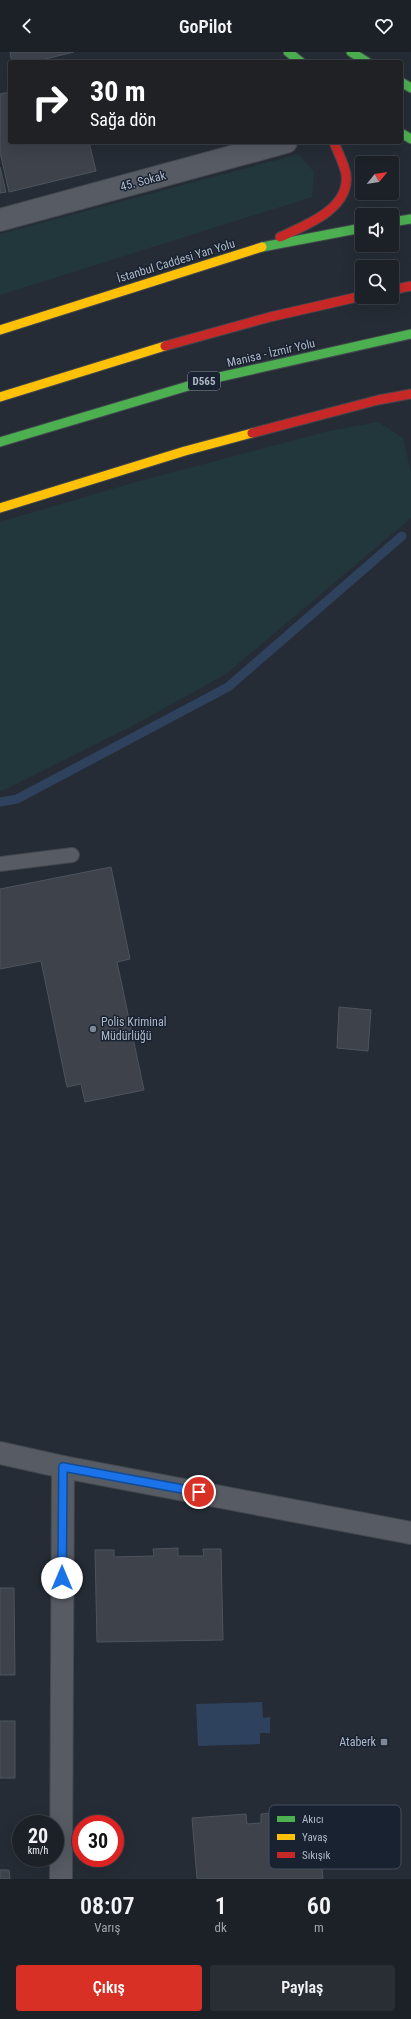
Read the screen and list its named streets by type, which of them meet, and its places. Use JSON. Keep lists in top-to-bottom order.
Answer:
{
  "streets": {
    "main road": ["İstanbul Caddesi Yan Yolu", "Manisa - İzmir Yolu", "D565"],
    "street": ["45. Sokak"]
  },
  "places": {
    "other": ["Polis Kriminal Müdürlüğü"],
    "transit": ["Ataberk"]
  },
  "legend": ["Akıcı", "Yavaş", "Sıkışık"],
  "north": "top right",
  "page": {
    "header": "GoPilot",
    "turn": ["30 m", "Sağa dön"],
    "speed": "20 km/h",
    "limit": "30",
    "eta": [
      "08:07",
      "Varış",
      "1",
      "dk",
      "60",
      "m"
    ],
    "buttons": ["Çıkış", "Paylaş"]
  }
}
